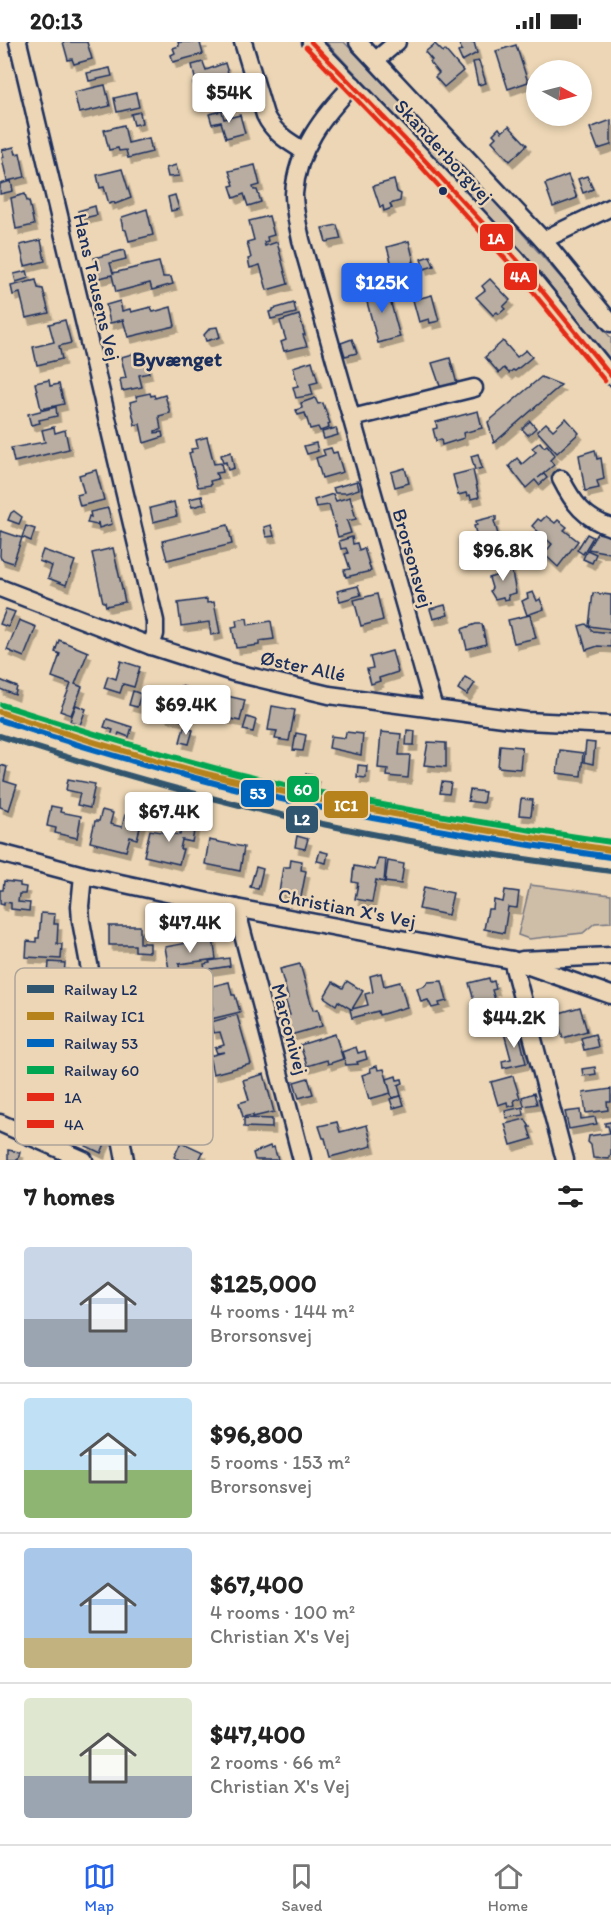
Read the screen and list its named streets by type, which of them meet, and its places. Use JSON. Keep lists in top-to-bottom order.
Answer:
{
  "streets": {
    "street": [
      "Skanderborgvej",
      "Hans Tausens Vej",
      "Brorsonsvej",
      "Øster Allé",
      "Christian X's Vej",
      "Marconivej"
    ]
  },
  "crossings": [
    ["Skanderborgvej", "Brorsonsvej"],
    ["Hans Tausens Vej", "Øster Allé"],
    ["Brorsonsvej", "Øster Allé"],
    ["Christian X's Vej", "Marconivej"]
  ],
  "districts": ["Byvænget"],
  "lines": [
    "transit line 1A",
    "transit line 4A",
    "rail line 60",
    "rail line IC1",
    "rail line 53",
    "rail line L2"
  ],
  "legend": [
    "Railway L2",
    "Railway IC1",
    "Railway 53",
    "Railway 60",
    "1A",
    "4A"
  ],
  "north": "right",
  "page": {
    "status": "20:13",
    "price": [
      "$54K",
      "$125K",
      "$96.8K",
      "$69.4K",
      "$67.4K",
      "$47.4K",
      "$44.2K"
    ],
    "heading": "7 homes",
    "list": [
      {
        "name": "$125,000",
        "note": "4 rooms · 144 m² · Brorsonsvej"
      },
      {
        "name": "$96,800",
        "note": "5 rooms · 153 m² · Brorsonsvej"
      },
      {
        "name": "$67,400",
        "note": "4 rooms · 100 m² · Christian X's Vej"
      },
      {
        "name": "$47,400",
        "note": "2 rooms · 66 m² · Christian X's Vej"
      }
    ],
    "tabs": ["Map", "Saved", "Home"]
  }
}
